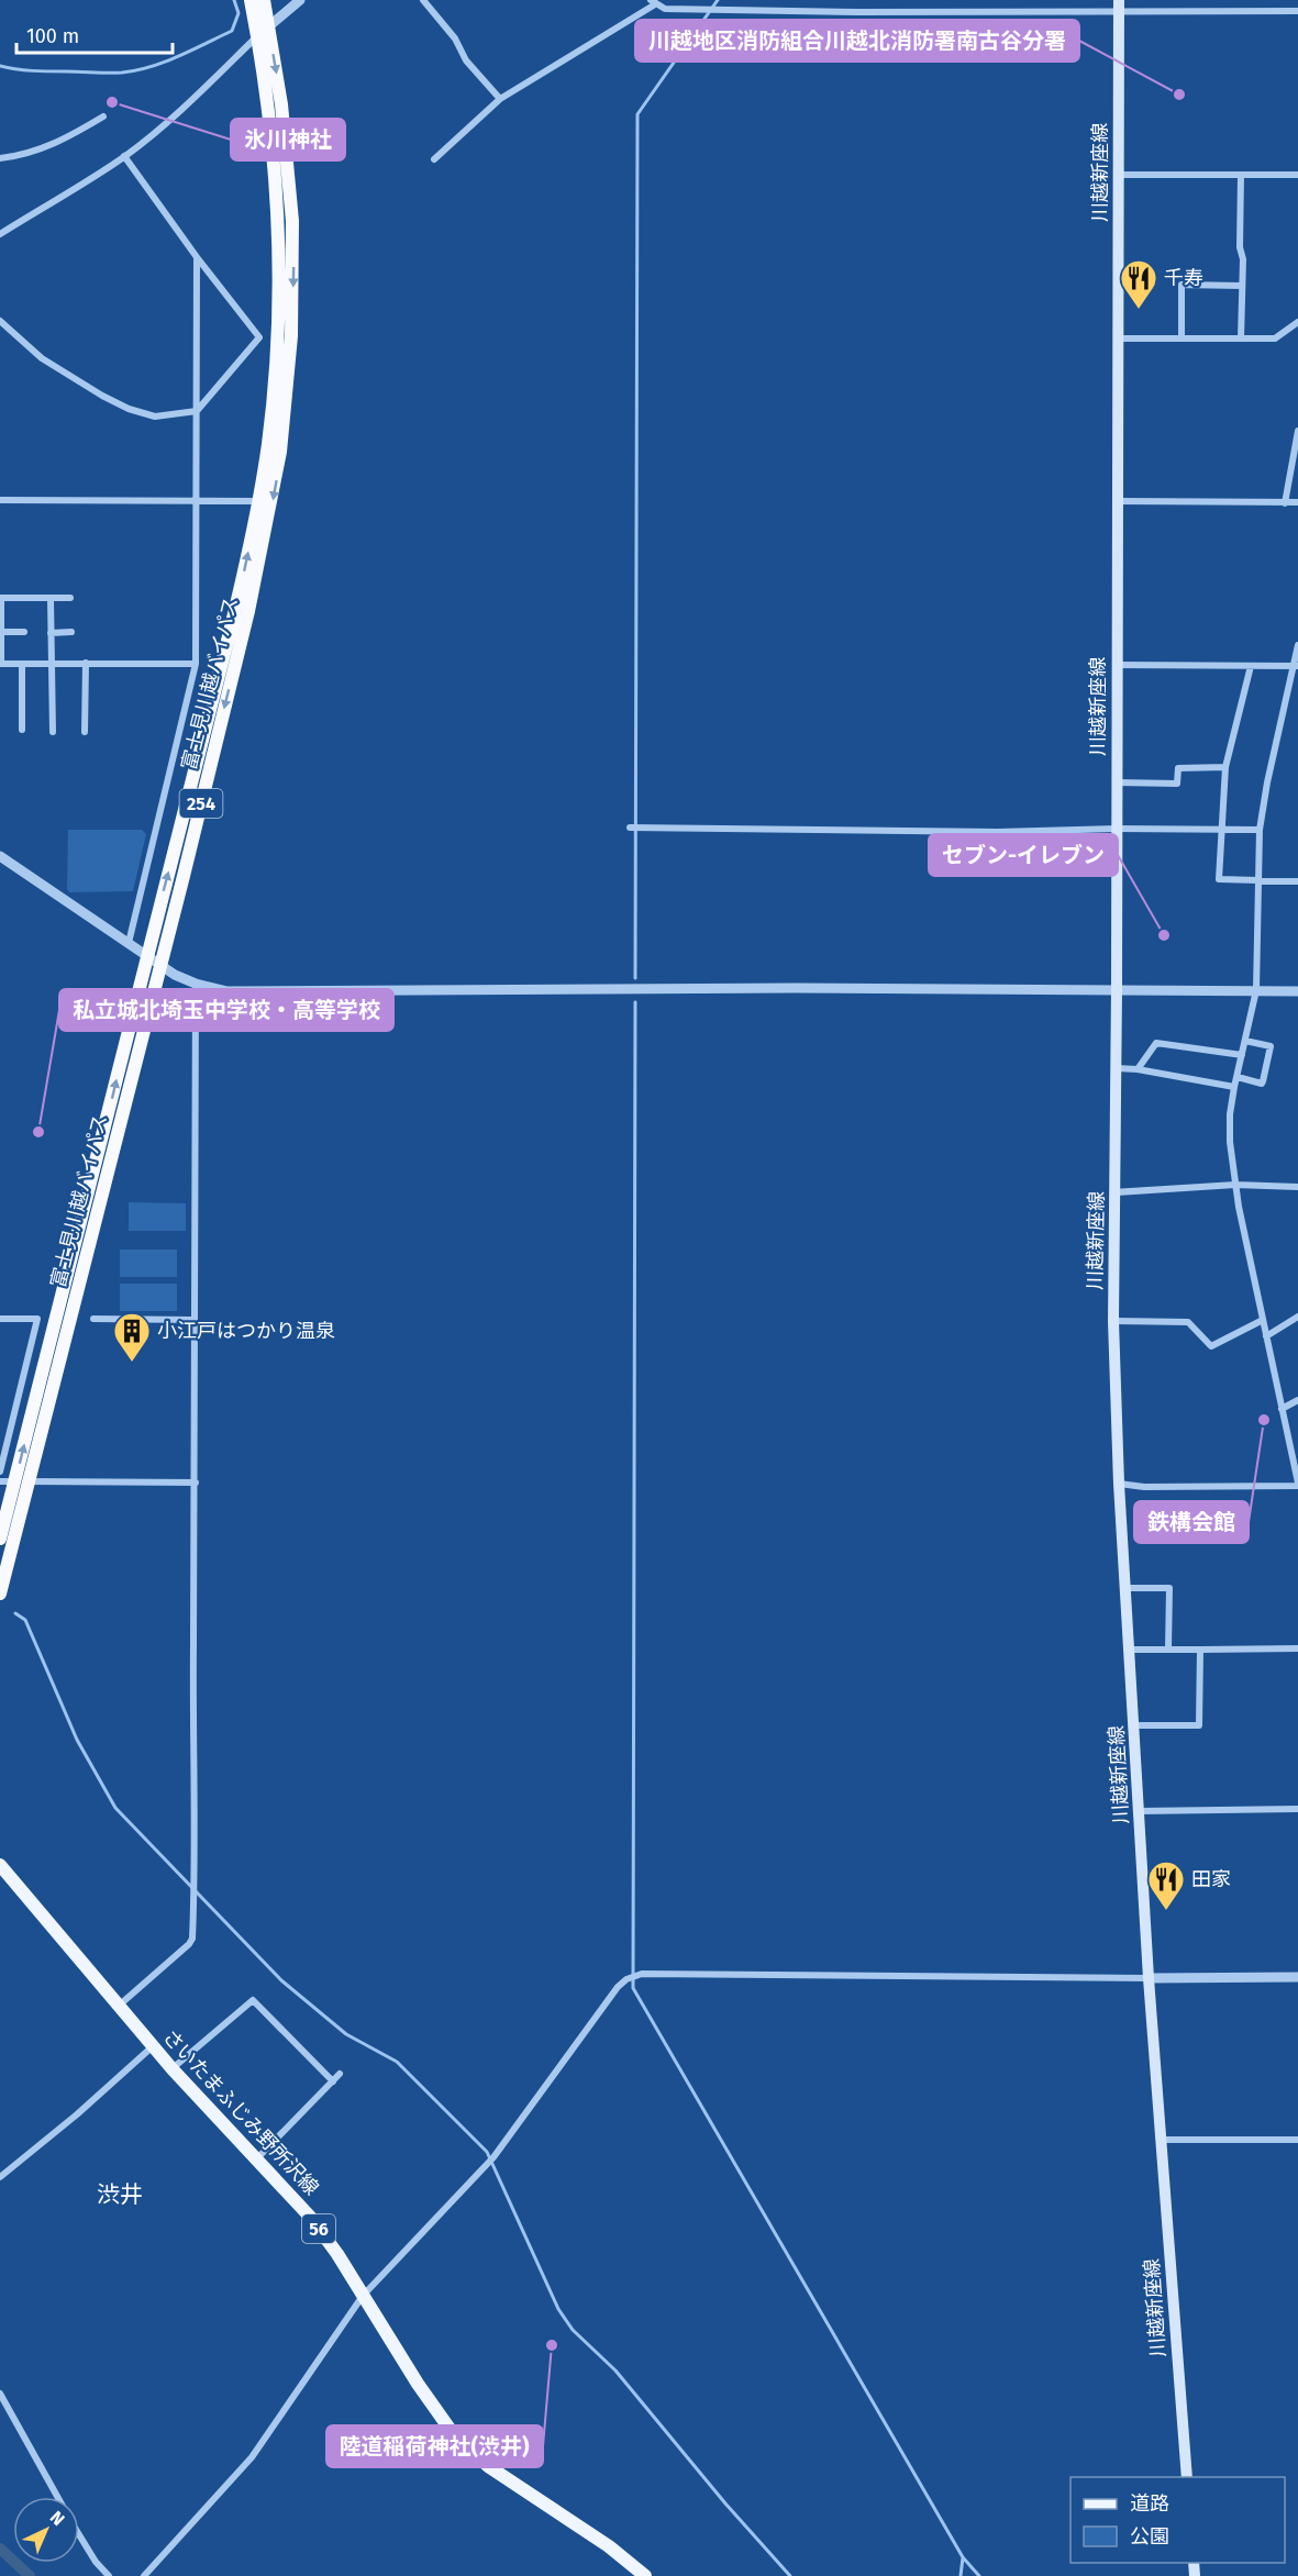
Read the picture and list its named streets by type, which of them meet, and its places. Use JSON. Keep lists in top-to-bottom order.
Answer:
{
  "streets": {
    "highway": ["富士見川越バイパス", "254"],
    "main road": ["川越新座線", "さいたまふじみ野所沢線", "56"]
  },
  "districts": ["渋井"],
  "places": {
    "other": [
      "川越地区消防組合川越北消防署南古谷分署",
      "氷川神社",
      "セブン-イレブン",
      "私立城北埼玉中学校・高等学校",
      "鉄構会館",
      "陸道稲荷神社(渋井)"
    ],
    "restaurant": ["千寿", "田家"],
    "building": ["小江戸はつかり温泉"]
  },
  "legend": ["道路", "公園"],
  "scale_bar": "100 m",
  "north": "top right"
}
